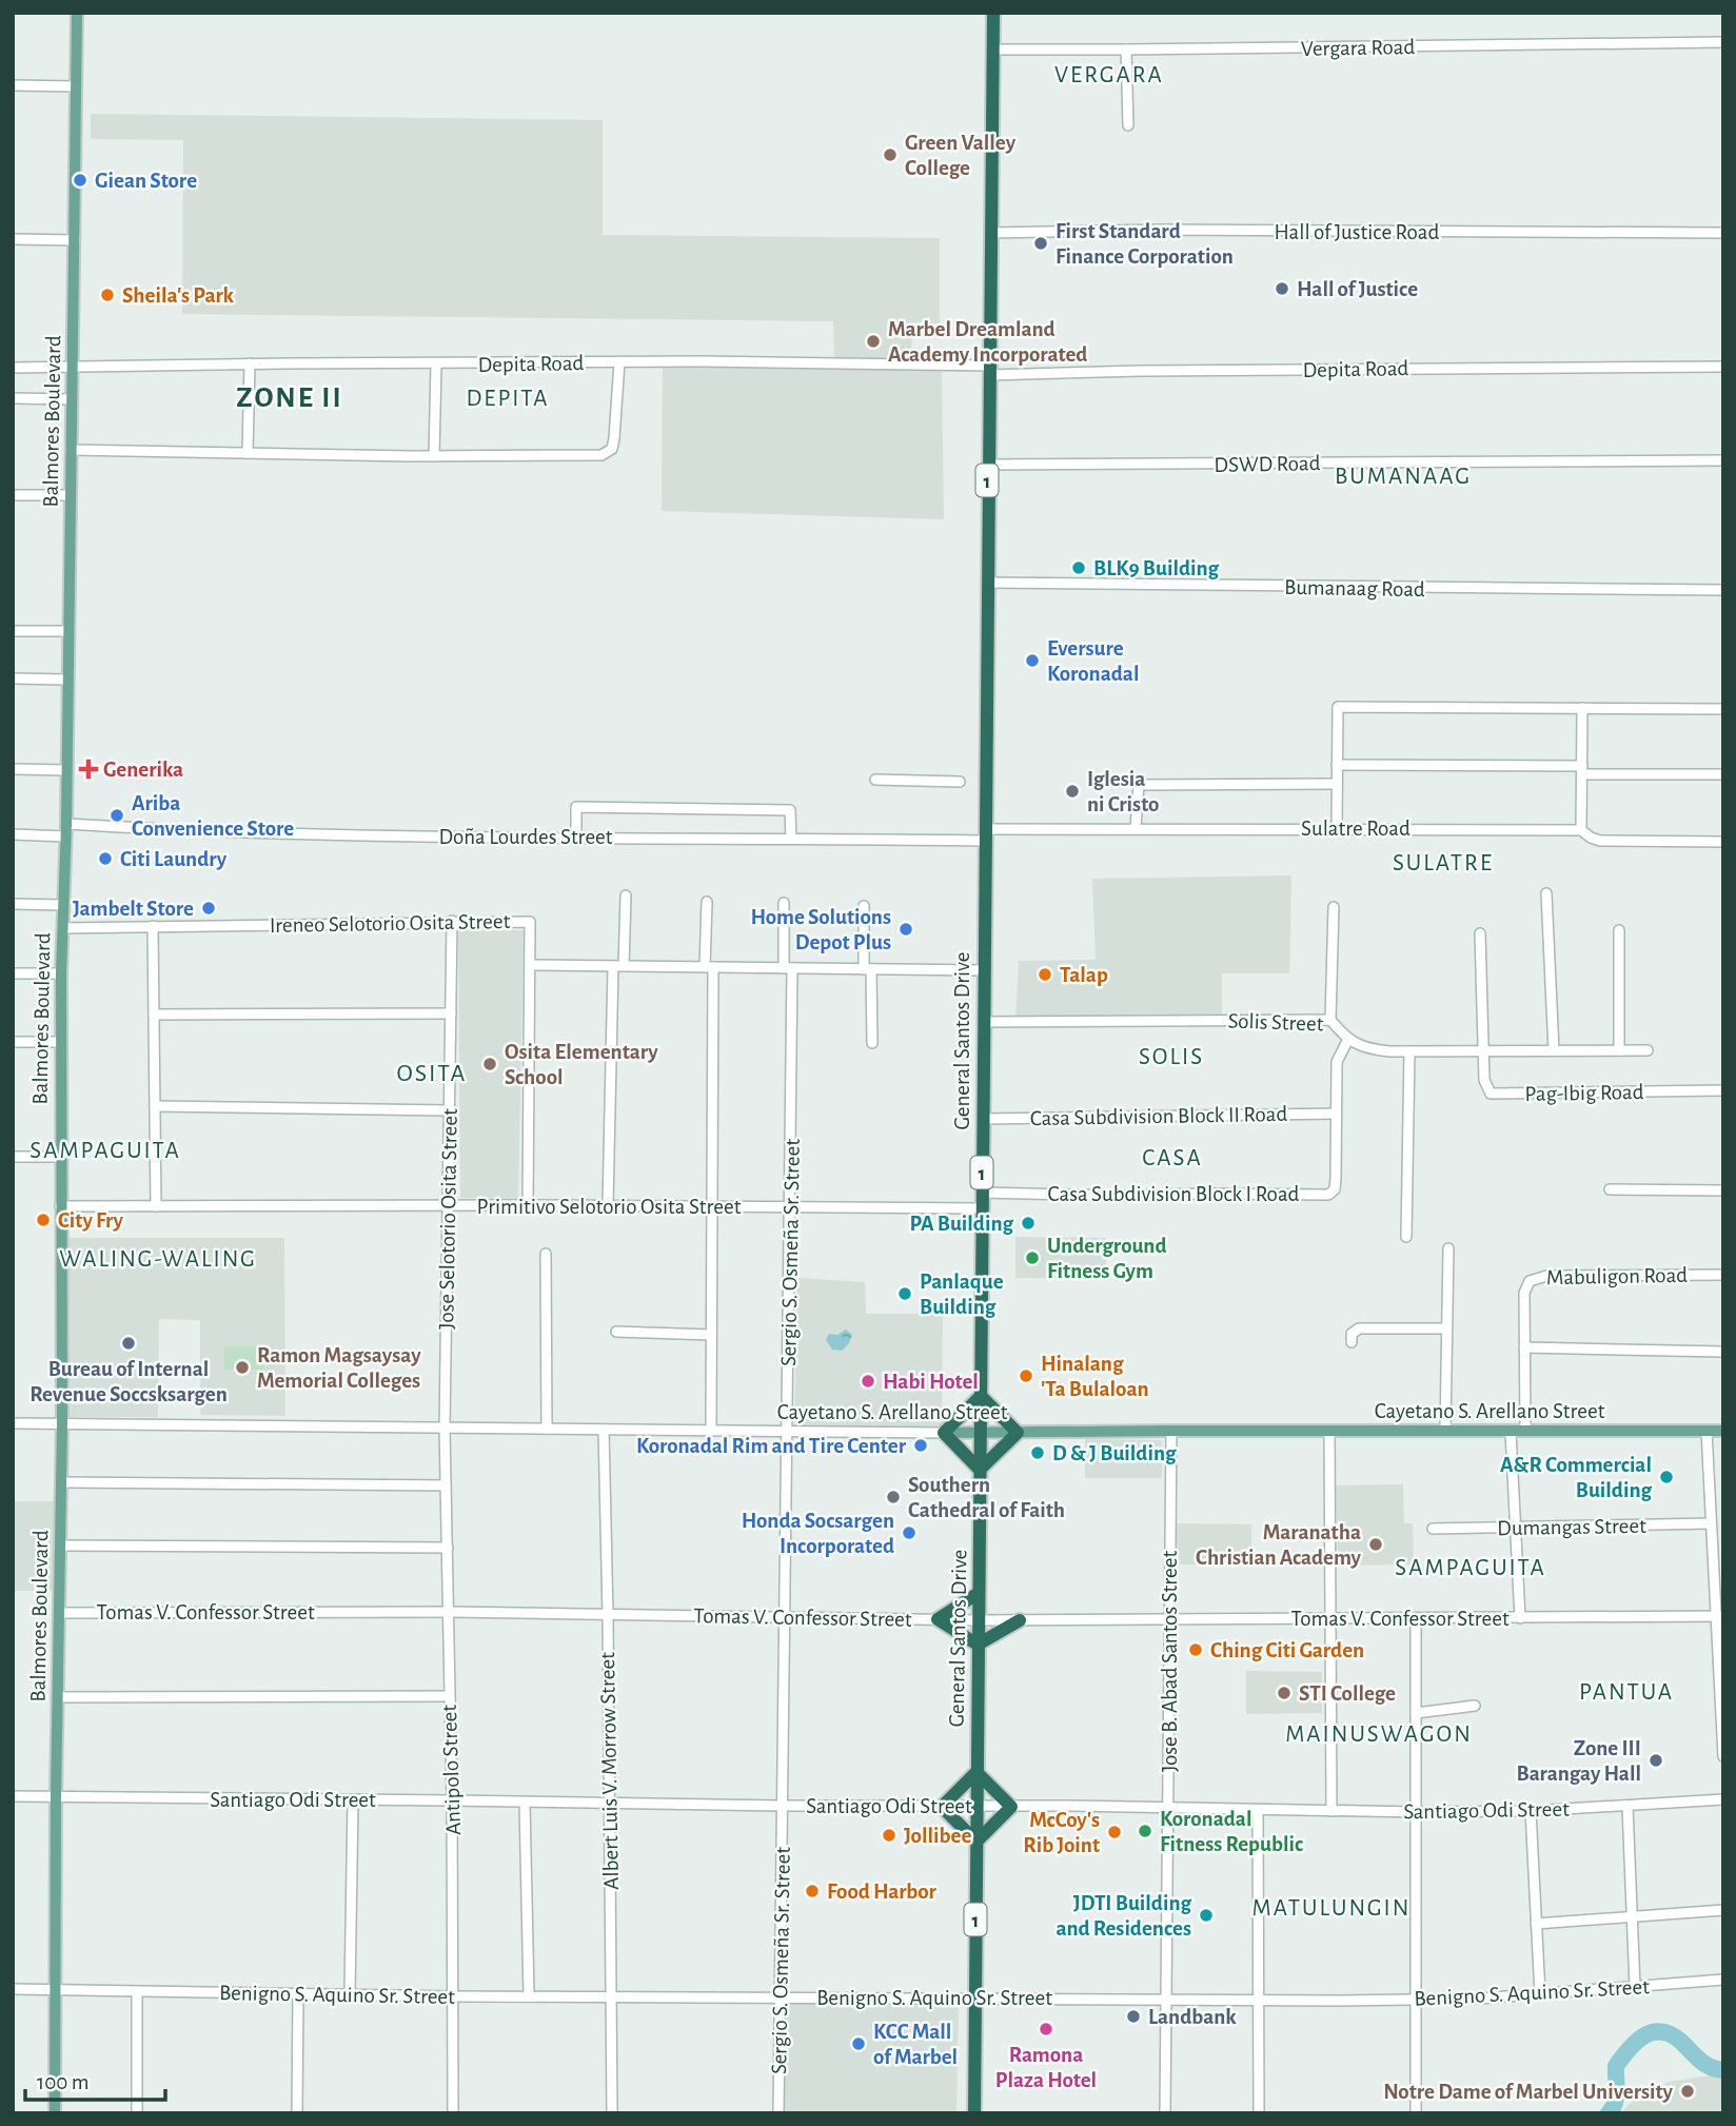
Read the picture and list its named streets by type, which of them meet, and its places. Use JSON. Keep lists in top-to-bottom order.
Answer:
{
  "streets": {
    "highway": ["1", "General Santos Drive"],
    "main road": ["Balmores Boulevard", "Cayetano S. Arellano Street"],
    "street": [
      "Vergara Road",
      "Hall of Justice Road",
      "Depita Road",
      "DSWD Road",
      "Bumanaag Road",
      "Sulatre Road",
      "Doña Lourdes Street",
      "Ireneo Selotorio Osita Street",
      "Solis Street",
      "Pag-Ibig Road",
      "Casa Subdivision Block II Road",
      "Casa Subdivision Block I Road",
      "Primitivo Selotorio Osita Street",
      "Jose Selotorio Osita Street",
      "Sergio S. Osmeña Sr. Street",
      "Mabuligon Road",
      "Dumangas Street",
      "Tomas V. Confessor Street",
      "Jose B. Abad Santos Street",
      "Antipolo Street",
      "Albert Luis V. Morrow Street",
      "Santiago Odi Street",
      "Benigno S. Aquino Sr. Street"
    ]
  },
  "crossings": [
    ["Vergara Road", "General Santos Drive"],
    ["Hall of Justice Road", "General Santos Drive"],
    ["Depita Road", "Balmores Boulevard"],
    ["Depita Road", "General Santos Drive"],
    ["Balmores Boulevard", "Doña Lourdes Street"],
    ["Balmores Boulevard", "Ireneo Selotorio Osita Street"],
    ["Balmores Boulevard", "Primitivo Selotorio Osita Street"],
    ["Balmores Boulevard", "Cayetano S. Arellano Street"],
    ["Balmores Boulevard", "Tomas V. Confessor Street"],
    ["Balmores Boulevard", "Santiago Odi Street"],
    ["Balmores Boulevard", "Benigno S. Aquino Sr. Street"],
    ["DSWD Road", "General Santos Drive"],
    ["Bumanaag Road", "General Santos Drive"],
    ["Sulatre Road", "Doña Lourdes Street"],
    ["Sulatre Road", "General Santos Drive"],
    ["Doña Lourdes Street", "General Santos Drive"],
    ["Ireneo Selotorio Osita Street", "Jose Selotorio Osita Street"],
    ["Solis Street", "General Santos Drive"],
    ["Solis Street", "Pag-Ibig Road"],
    ["General Santos Drive", "Casa Subdivision Block II Road"],
    ["General Santos Drive", "Casa Subdivision Block I Road"],
    ["General Santos Drive", "Primitivo Selotorio Osita Street"],
    ["General Santos Drive", "Cayetano S. Arellano Street"],
    ["General Santos Drive", "Tomas V. Confessor Street"],
    ["General Santos Drive", "Santiago Odi Street"],
    ["General Santos Drive", "Benigno S. Aquino Sr. Street"],
    ["Casa Subdivision Block II Road", "Casa Subdivision Block I Road"],
    ["Primitivo Selotorio Osita Street", "Jose Selotorio Osita Street"],
    ["Primitivo Selotorio Osita Street", "Sergio S. Osmeña Sr. Street"],
    ["Jose Selotorio Osita Street", "Cayetano S. Arellano Street"],
    ["Jose Selotorio Osita Street", "Antipolo Street"],
    ["Sergio S. Osmeña Sr. Street", "Cayetano S. Arellano Street"],
    ["Sergio S. Osmeña Sr. Street", "Tomas V. Confessor Street"],
    ["Sergio S. Osmeña Sr. Street", "Santiago Odi Street"],
    ["Sergio S. Osmeña Sr. Street", "Benigno S. Aquino Sr. Street"],
    ["Mabuligon Road", "Cayetano S. Arellano Street"],
    ["Cayetano S. Arellano Street", "Jose B. Abad Santos Street"],
    ["Cayetano S. Arellano Street", "Antipolo Street"],
    ["Cayetano S. Arellano Street", "Albert Luis V. Morrow Street"],
    ["Tomas V. Confessor Street", "Jose B. Abad Santos Street"],
    ["Tomas V. Confessor Street", "Antipolo Street"],
    ["Tomas V. Confessor Street", "Albert Luis V. Morrow Street"],
    ["Jose B. Abad Santos Street", "Santiago Odi Street"],
    ["Jose B. Abad Santos Street", "Benigno S. Aquino Sr. Street"],
    ["Antipolo Street", "Santiago Odi Street"],
    ["Antipolo Street", "Benigno S. Aquino Sr. Street"],
    ["Albert Luis V. Morrow Street", "Santiago Odi Street"],
    ["Albert Luis V. Morrow Street", "Benigno S. Aquino Sr. Street"]
  ],
  "districts": [
    "VERGARA",
    "ZONE II",
    "DEPITA",
    "BUMANAAG",
    "SULATRE",
    "SOLIS",
    "OSITA",
    "SAMPAGUITA",
    "CASA",
    "WALING-WALING",
    "SAMPAGUITA",
    "PANTUA",
    "MAINUSWAGON",
    "MATULUNGIN"
  ],
  "places": {
    "other": [
      "Green Valley College",
      "Giean Store",
      "First Standard Finance Corporation",
      "Hall of Justice",
      "Sheila's Park",
      "Marbel Dreamland Academy Incorporated",
      "BLK9 Building",
      "Eversure Koronadal",
      "Iglesia ni Cristo",
      "Ariba Convenience Store",
      "Citi Laundry",
      "Jambelt Store",
      "Home Solutions Depot Plus",
      "Talap",
      "Osita Elementary School",
      "City Fry",
      "PA Building",
      "Underground Fitness Gym",
      "Panlaque Building",
      "Bureau of Internal Revenue Soccsksargen",
      "Ramon Magsaysay Memorial Colleges",
      "Hinalang 'Ta Bulaloan",
      "Habi Hotel",
      "Koronadal Rim and Tire Center",
      "D & J Building",
      "A&R Commercial Building",
      "Southern Cathedral of Faith",
      "Honda Socsargen Incorporated",
      "Maranatha Christian Academy",
      "Ching Citi Garden",
      "STI College",
      "Zone III Barangay Hall",
      "Koronadal Fitness Republic",
      "McCoy's Rib Joint",
      "Jollibee",
      "Food Harbor",
      "JDTI Building and Residences",
      "Landbank",
      "Ramona Plaza Hotel",
      "KCC Mall of Marbel",
      "Notre Dame of Marbel University"
    ],
    "health": ["Generika"]
  },
  "scale_bar": "100 m"
}
